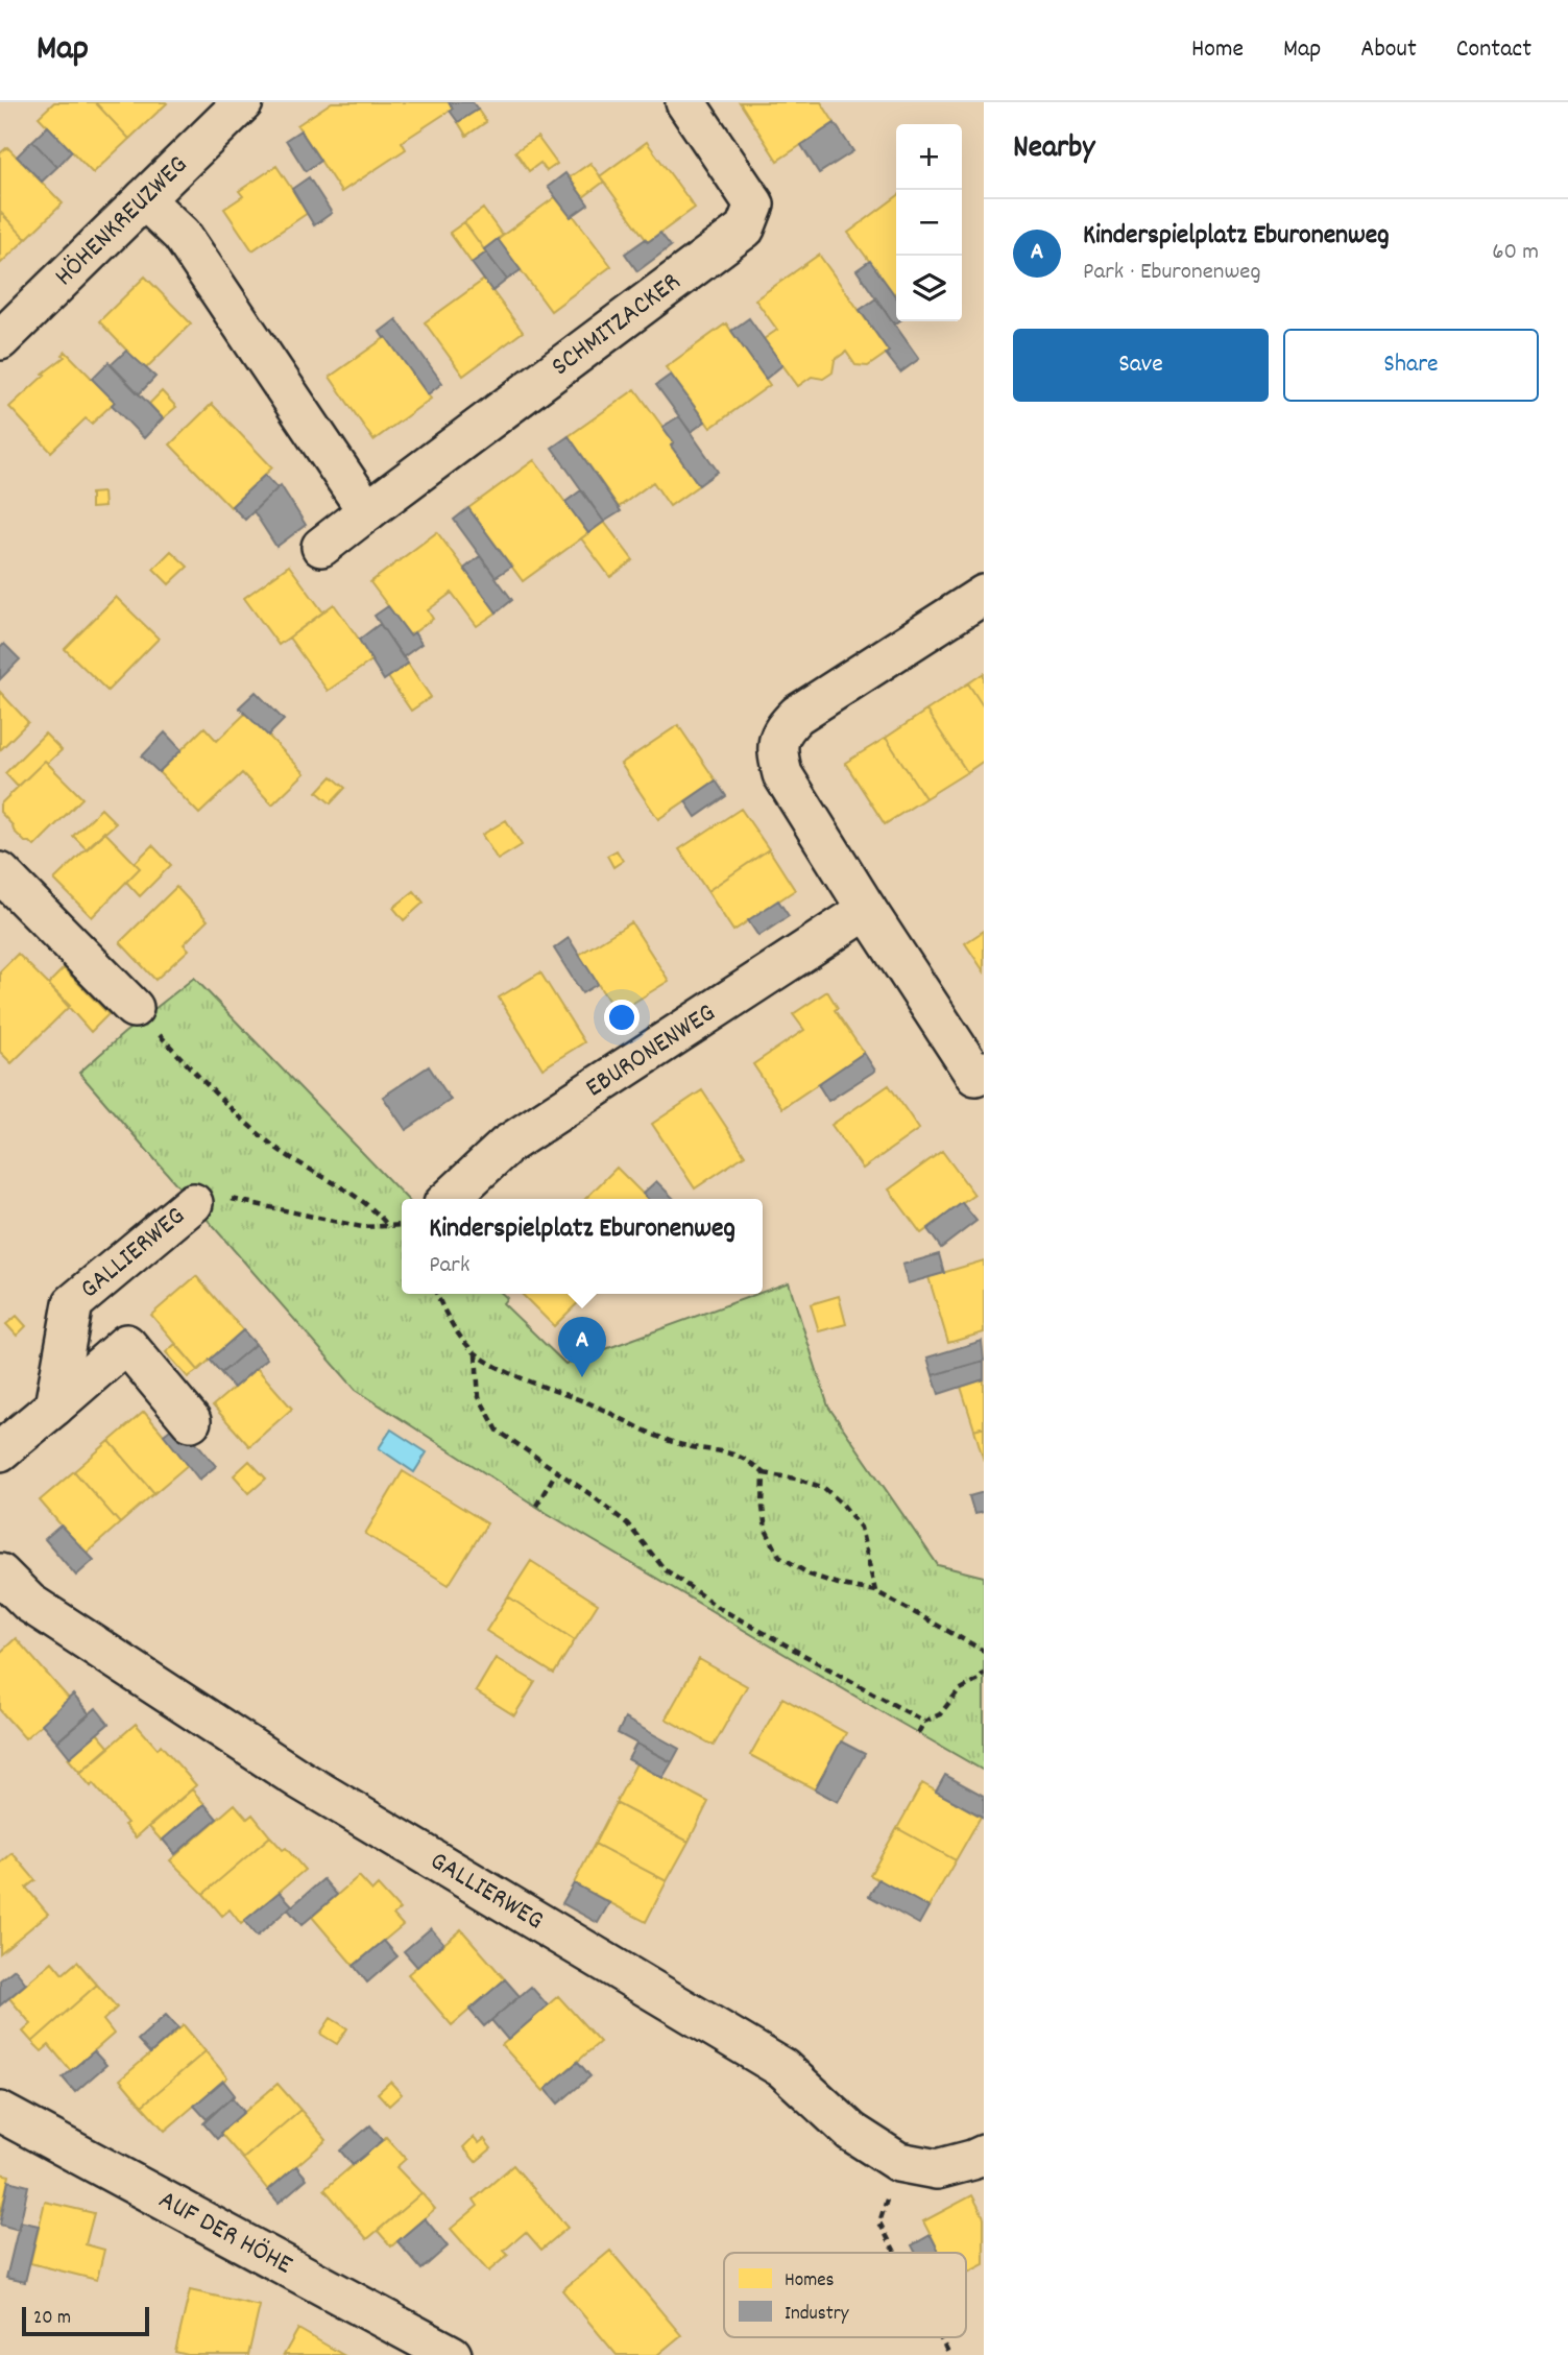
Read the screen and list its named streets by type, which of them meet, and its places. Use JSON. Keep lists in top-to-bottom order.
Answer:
{
  "streets": {
    "street": [
      "HÖHENKREUZWEG",
      "SCHMITZACKER",
      "EBURONENWEG",
      "GALLIERWEG",
      "AUF DER HÖHE"
    ]
  },
  "legend": ["Homes", "Industry"],
  "scale_bar": "20 m",
  "page": {
    "header": "Map",
    "nav": [
      "Home",
      "Map",
      "About",
      "Contact"
    ],
    "heading": "Nearby",
    "map_buttons": ["+", "−"],
    "list": [
      {
        "mark": "A",
        "name": "Kinderspielplatz Eburonenweg",
        "note": "Park · Eburonenweg",
        "value": "60 m"
      }
    ],
    "buttons": ["Save", "Share"],
    "popup": ["Kinderspielplatz Eburonenweg", "Park"],
    "pins": "A",
    "scale": "20 m"
  }
}
